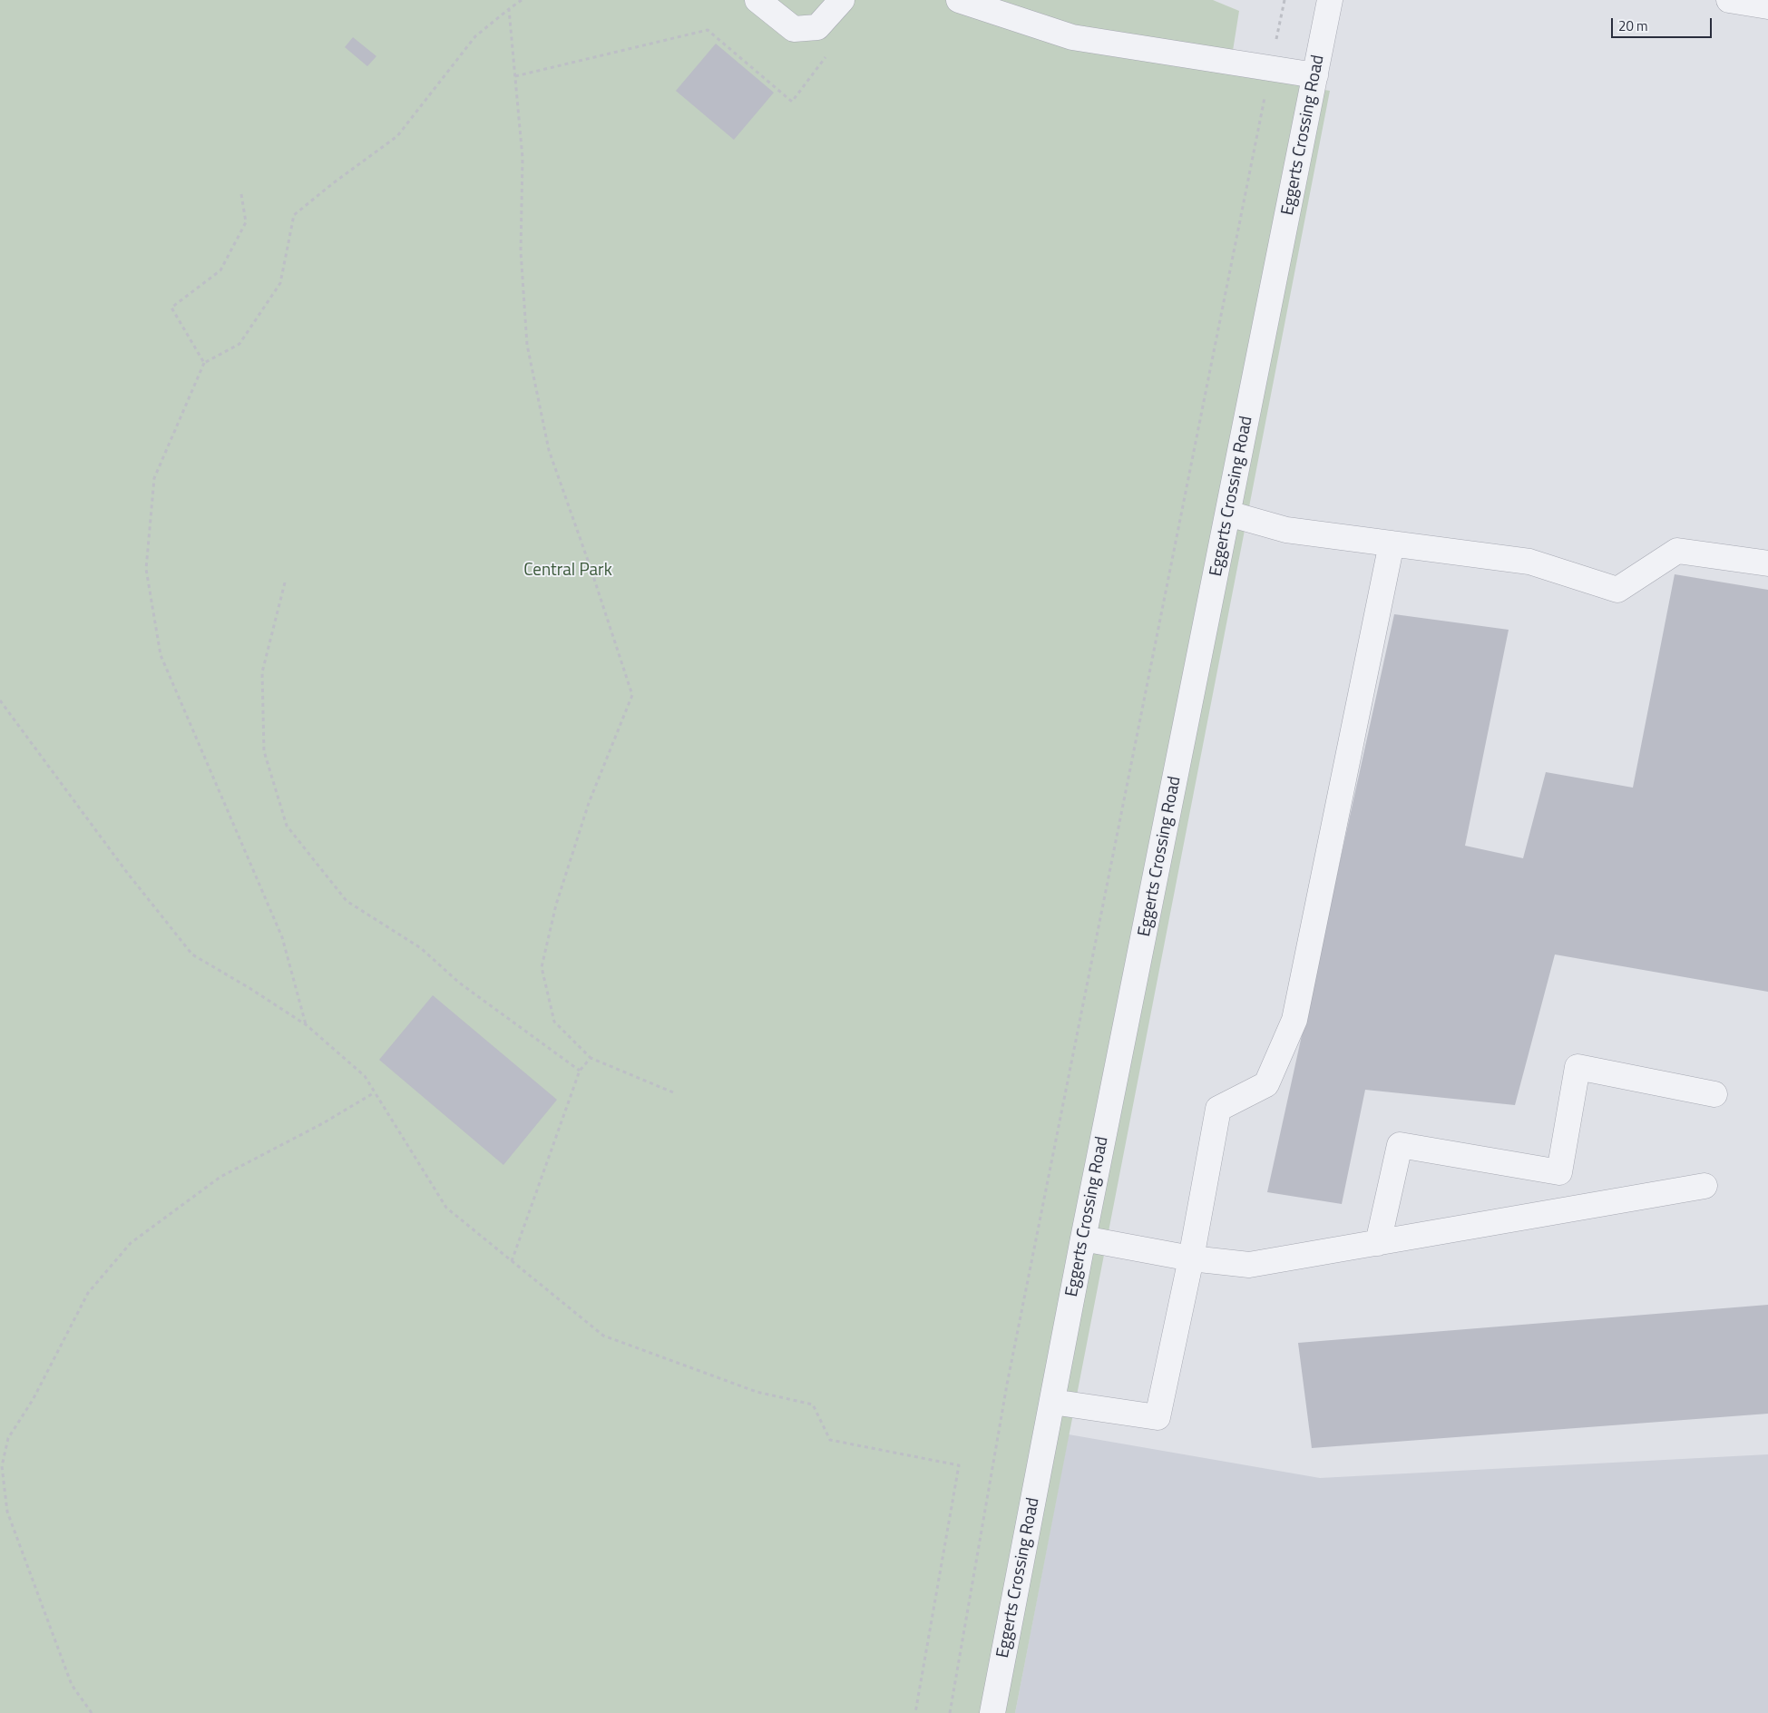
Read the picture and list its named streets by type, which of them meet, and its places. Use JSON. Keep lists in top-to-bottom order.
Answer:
{
  "streets": {
    "street": ["Eggerts Crossing Road"]
  },
  "parks": ["Central Park"],
  "scale_bar": "20 m"
}
